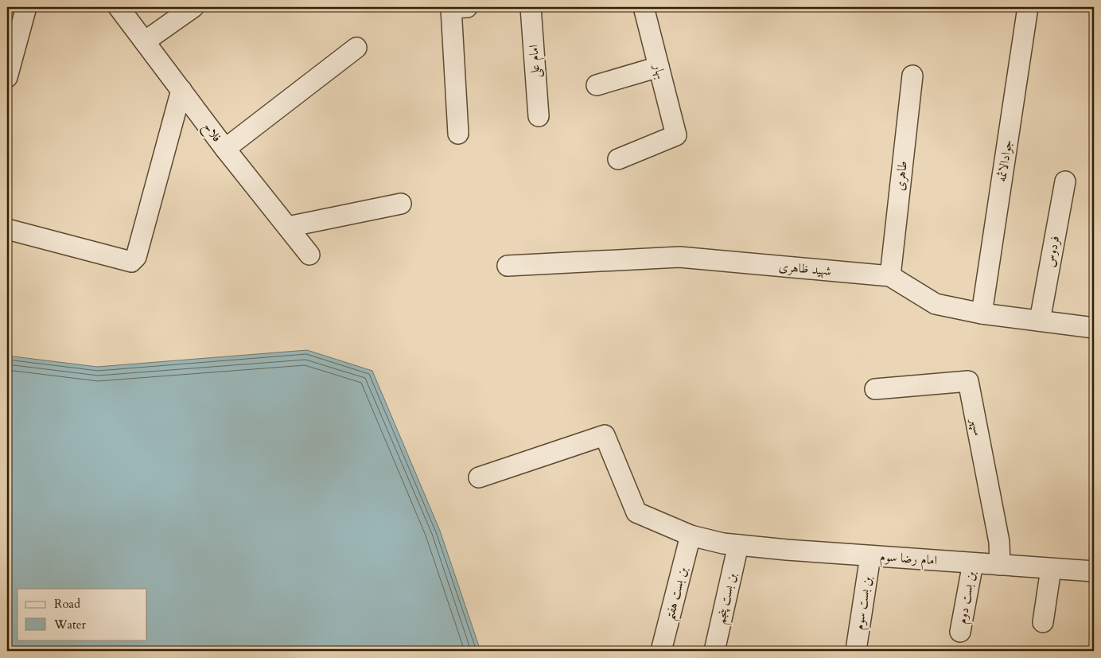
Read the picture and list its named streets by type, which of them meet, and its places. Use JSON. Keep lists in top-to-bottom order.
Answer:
{
  "streets": {
    "street": [
      "امام علی",
      "بهار",
      "فلاح",
      "جوادالائمه",
      "طاهری",
      "فردوس",
      "شهید ظاهری",
      "سپهر",
      "امام رضا سوم",
      "بن بست هفتم",
      "بن بست دوم",
      "بن بست پنجم",
      "بن بست سوم"
    ]
  },
  "crossings": [
    ["جوادالائمه", "شهید ظاهری"],
    ["طاهری", "شهید ظاهری"],
    ["فردوس", "شهید ظاهری"],
    ["سپهر", "امام رضا سوم"],
    ["امام رضا سوم", "بن بست هفتم"],
    ["امام رضا سوم", "بن بست دوم"],
    ["امام رضا سوم", "بن بست پنجم"],
    ["امام رضا سوم", "بن بست سوم"]
  ],
  "legend": ["Road", "Water"]
}
